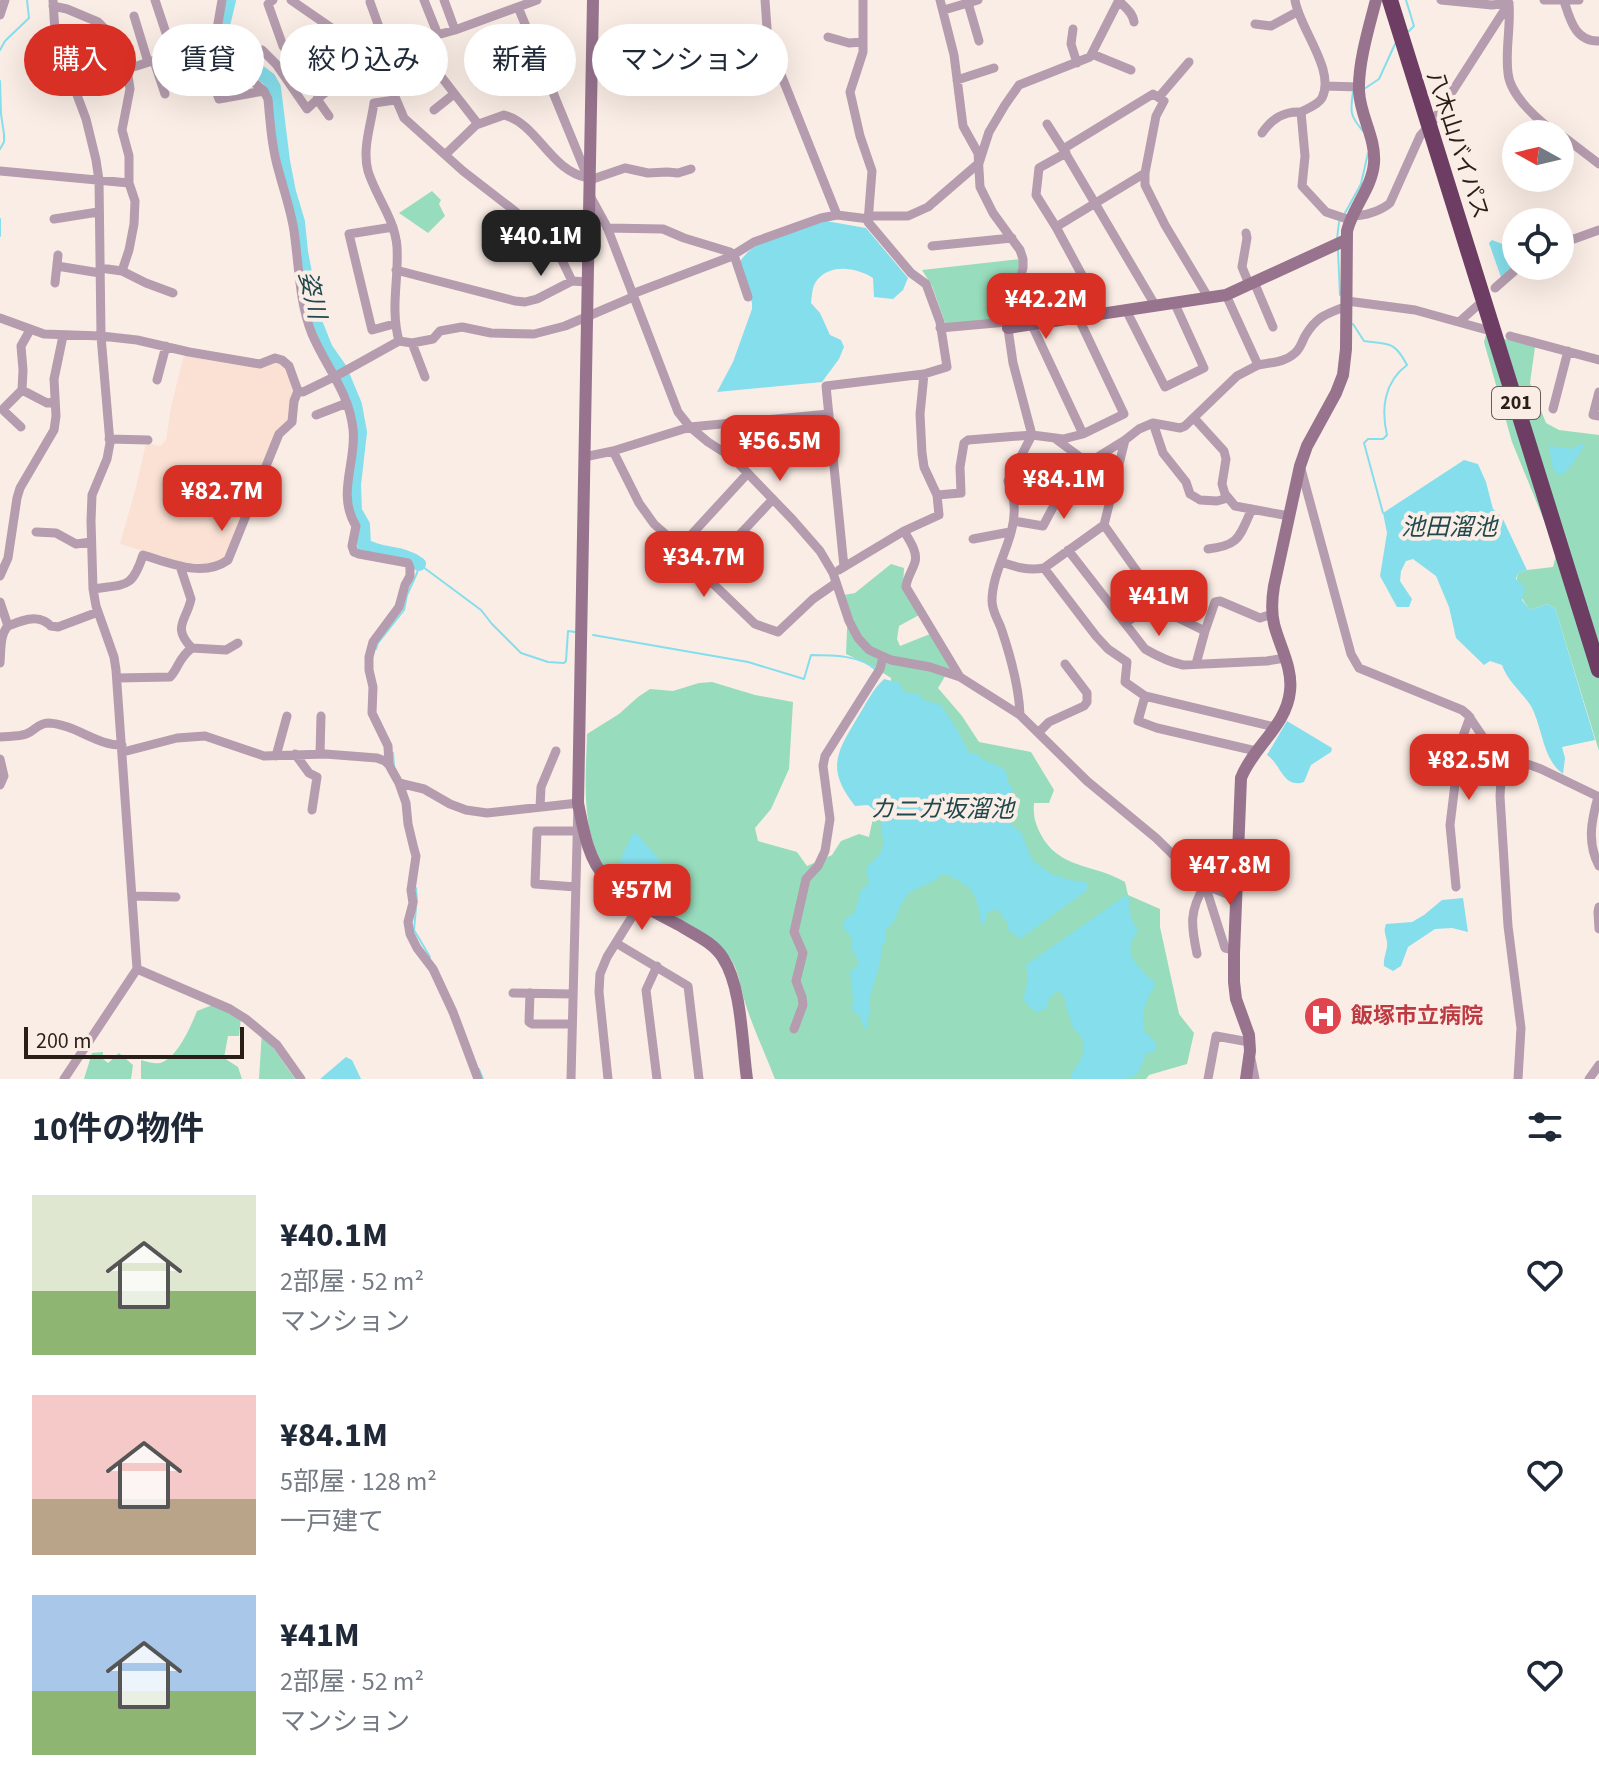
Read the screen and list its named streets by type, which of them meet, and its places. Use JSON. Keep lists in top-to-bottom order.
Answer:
{
  "streets": {
    "highway": ["八木山バイパス", "201"]
  },
  "water": ["姿川", "池田溜池", "カニガ坂溜池"],
  "places": {
    "hospital": ["飯塚市立病院"]
  },
  "scale_bar": "200 m",
  "north": "left",
  "page": {
    "chip": [
      "購入",
      "賃貸",
      "絞り込み",
      "新着",
      "マンション"
    ],
    "price": [
      "¥40.1M",
      "¥42.2M",
      "¥56.5M",
      "¥84.1M",
      "¥82.7M",
      "¥34.7M",
      "¥41M",
      "¥82.5M",
      "¥47.8M",
      "¥57M"
    ],
    "scale": "200 m",
    "heading": "10件の物件",
    "list": [
      {
        "name": "¥40.1M",
        "note": "2部屋 · 52 m² · マンション"
      },
      {
        "name": "¥84.1M",
        "note": "5部屋 · 128 m² · 一戸建て"
      },
      {
        "name": "¥41M",
        "note": "2部屋 · 52 m² · マンション"
      }
    ]
  }
}
